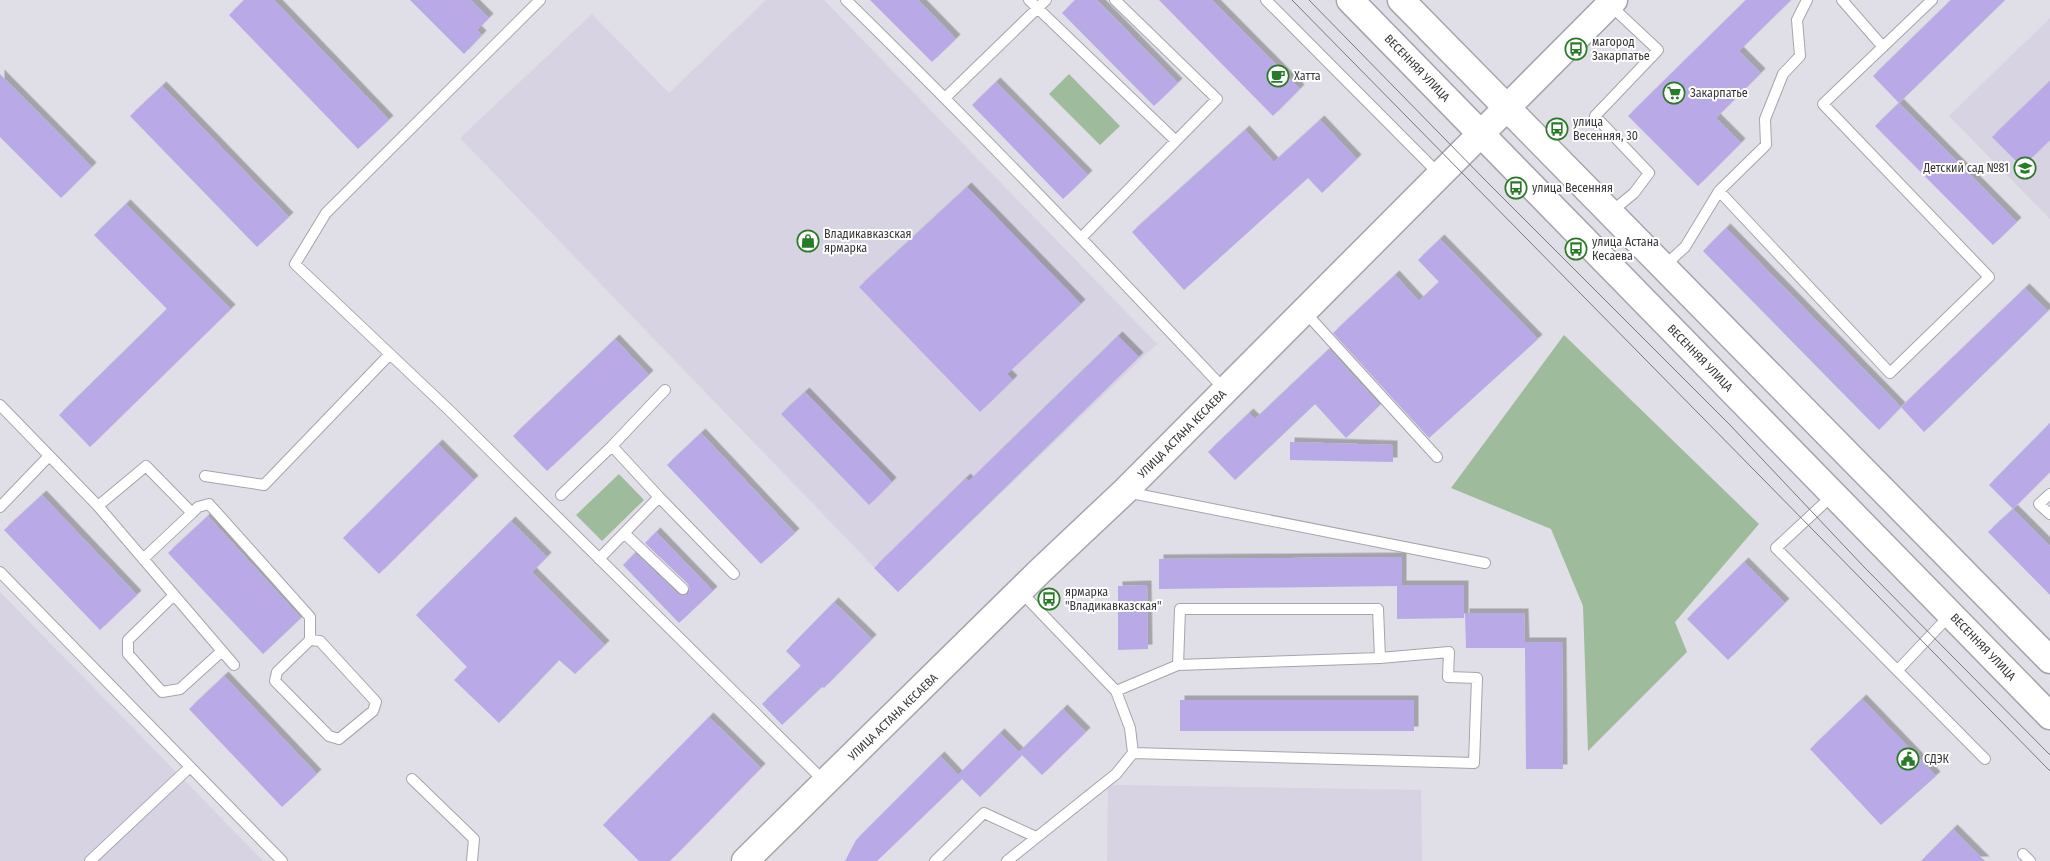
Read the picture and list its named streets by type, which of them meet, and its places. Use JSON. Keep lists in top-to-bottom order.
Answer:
{
  "streets": {
    "street": ["ВЕСЕННЯЯ УЛИЦА", "УЛИЦА АСТАНА КЕСАЕВА"]
  },
  "crossings": [
    ["ВЕСЕННЯЯ УЛИЦА", "УЛИЦА АСТАНА КЕСАЕВА"]
  ],
  "places": {
    "bus stop": [
      "магород Закарпатье",
      "улица Весенняя, 30",
      "улица Весенняя",
      "улица Астана Кесаева",
      "ярмарка \"Владикавказская\""
    ],
    "cafe": ["Хатта"],
    "supermarket": ["Закарпатье"],
    "school or university": ["Детский сад №81"],
    "shop": ["Владикавказская ярмарка"],
    "public building": ["СДЭК"]
  }
}
